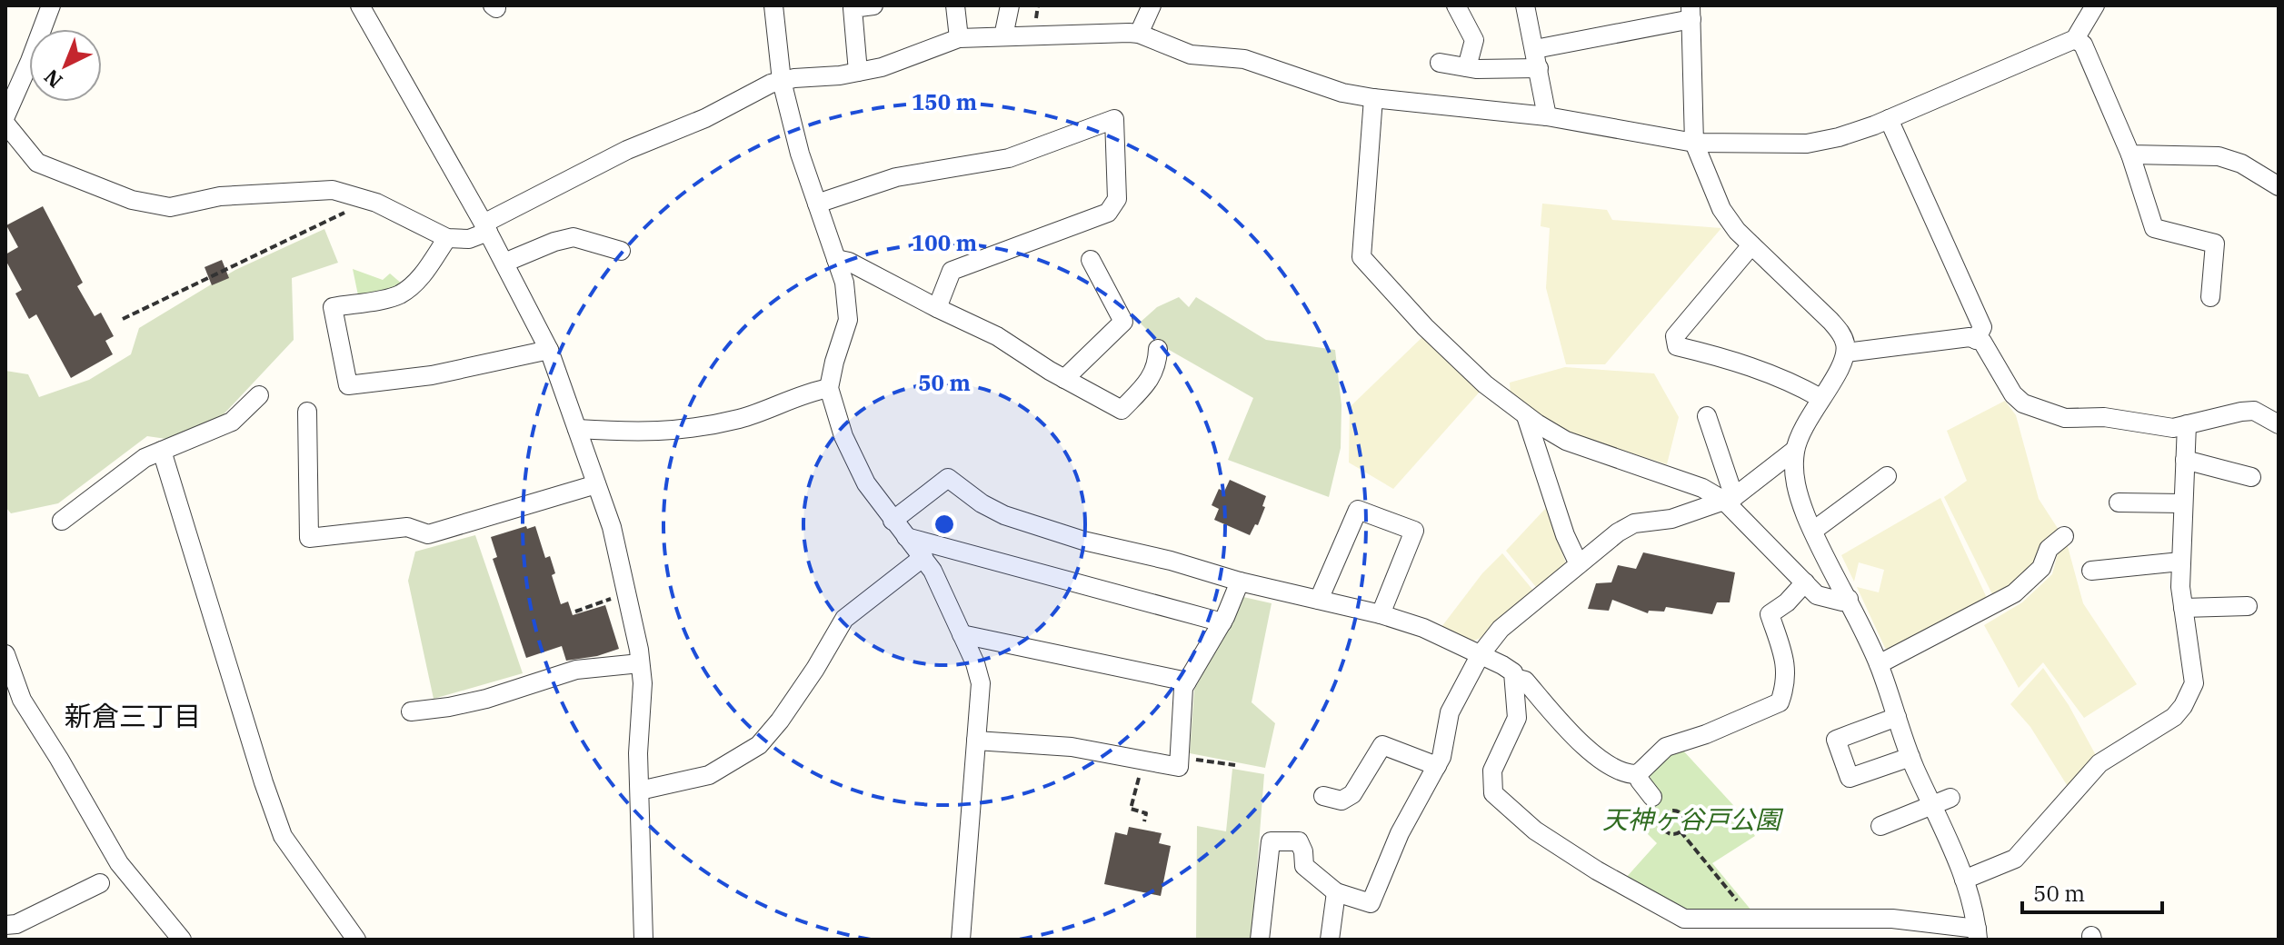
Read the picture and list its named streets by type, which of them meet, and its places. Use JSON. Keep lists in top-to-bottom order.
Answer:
{
  "districts": ["新倉三丁目"],
  "parks": ["天神ヶ谷戸公園"],
  "scale_bar": "50 m",
  "north": "bottom left",
  "rings": ["150 m", "100 m", "50 m"]
}
